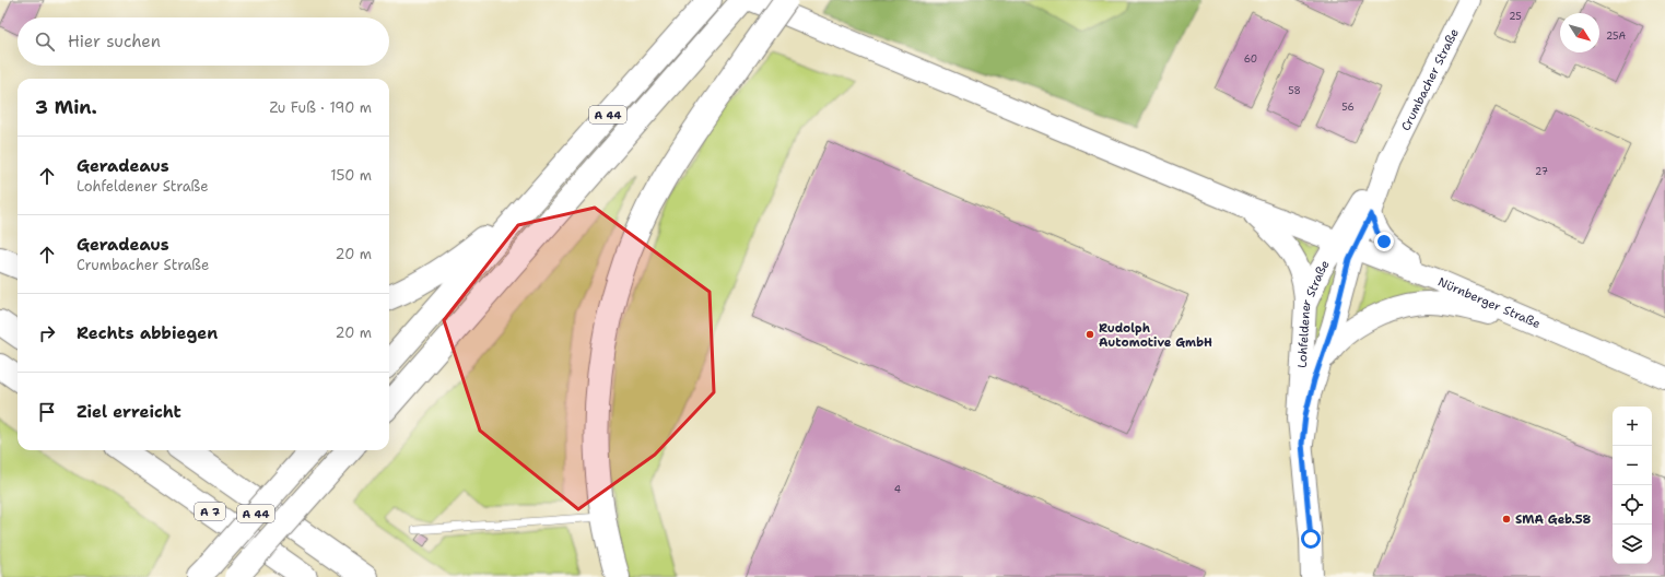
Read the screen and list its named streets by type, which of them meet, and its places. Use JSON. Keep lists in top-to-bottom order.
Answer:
{
  "streets": {
    "highway": ["A 44", "A 7"],
    "main road": ["Crumbacher Straße", "Nürnberger Straße", "Lohfeldener Straße"]
  },
  "crossings": [
    ["Crumbacher Straße", "Nürnberger Straße"],
    ["Crumbacher Straße", "Lohfeldener Straße"],
    ["Nürnberger Straße", "Lohfeldener Straße"]
  ],
  "places": ["Rudolph Automotive GmbH", "SMA Geb.58"],
  "house_numbers": [
    "25",
    "25A",
    "60",
    "58",
    "56",
    "27",
    "4"
  ],
  "north": "bottom right",
  "page": {
    "search": "Hier suchen",
    "heading": ["3 Min.", "Zu Fuß · 190 m"],
    "list": [
      ["Geradeaus", "Lohfeldener Straße", "150 m"],
      ["Geradeaus", "Crumbacher Straße", "20 m"],
      ["Rechts abbiegen", "20 m"],
      "Ziel erreicht"
    ],
    "map_buttons": ["+", "−"]
  }
}
